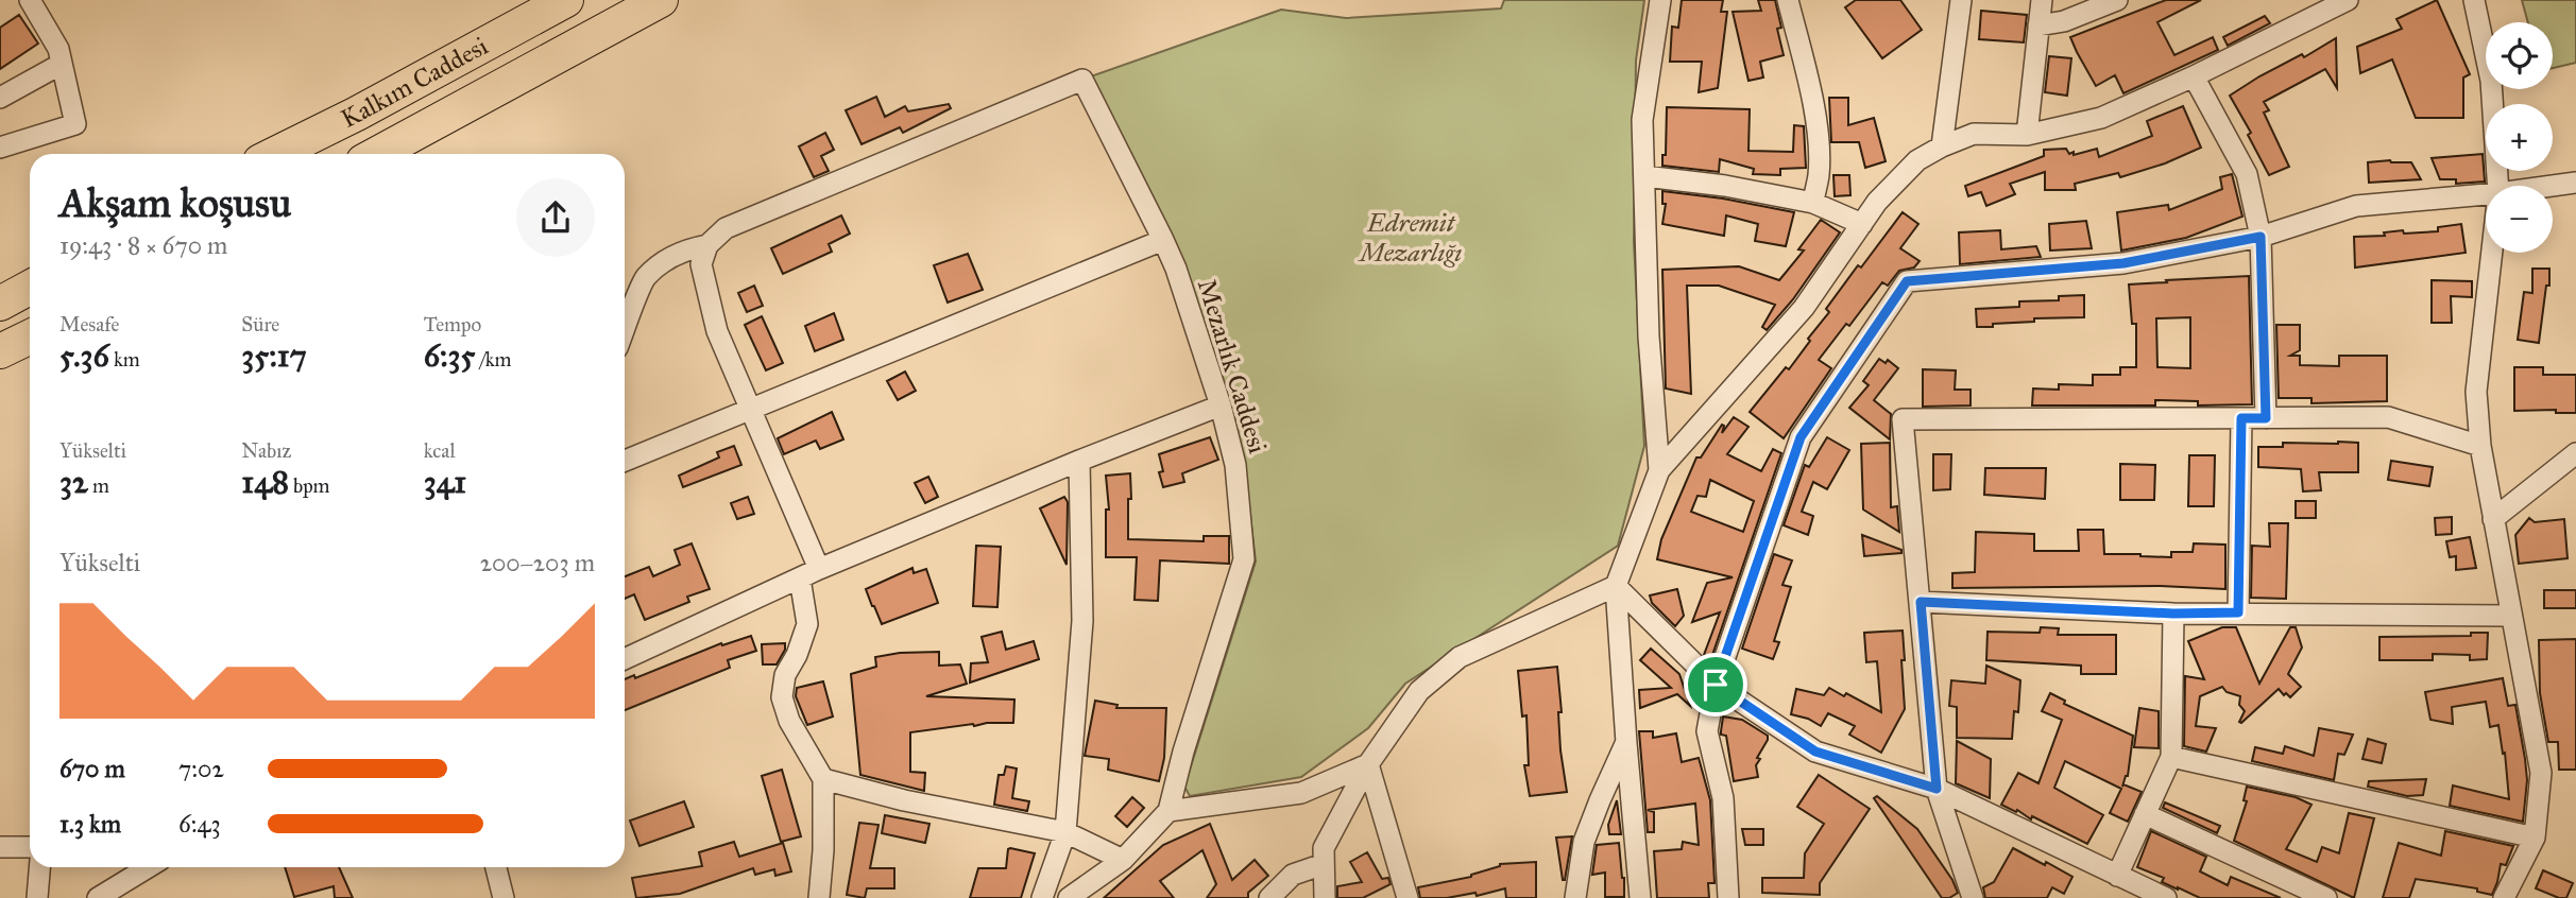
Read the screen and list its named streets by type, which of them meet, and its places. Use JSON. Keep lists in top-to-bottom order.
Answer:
{
  "streets": {
    "main road": ["Kalkım Caddesi"],
    "street": ["Mezarlık Caddesi"]
  },
  "parks": ["Edremit Mezarlığı"],
  "page": {
    "map_buttons": ["+", "−"],
    "heading": ["Akşam koşusu", "19:43 · 8 × 670 m"],
    "stats": [
      ["Mesafe", "5.36 km"],
      ["Süre", "35:17"],
      ["Tempo", "6:35 /km"],
      ["Yükselti", "32 m"],
      ["Nabız", "148 bpm"],
      ["kcal", "341"]
    ],
    "chart": ["Yükselti", "200–203 m"],
    "list": [
      {
        "name": "670 m",
        "note": "7:02"
      },
      {
        "name": "1.3 km",
        "note": "6:43"
      }
    ]
  }
}
